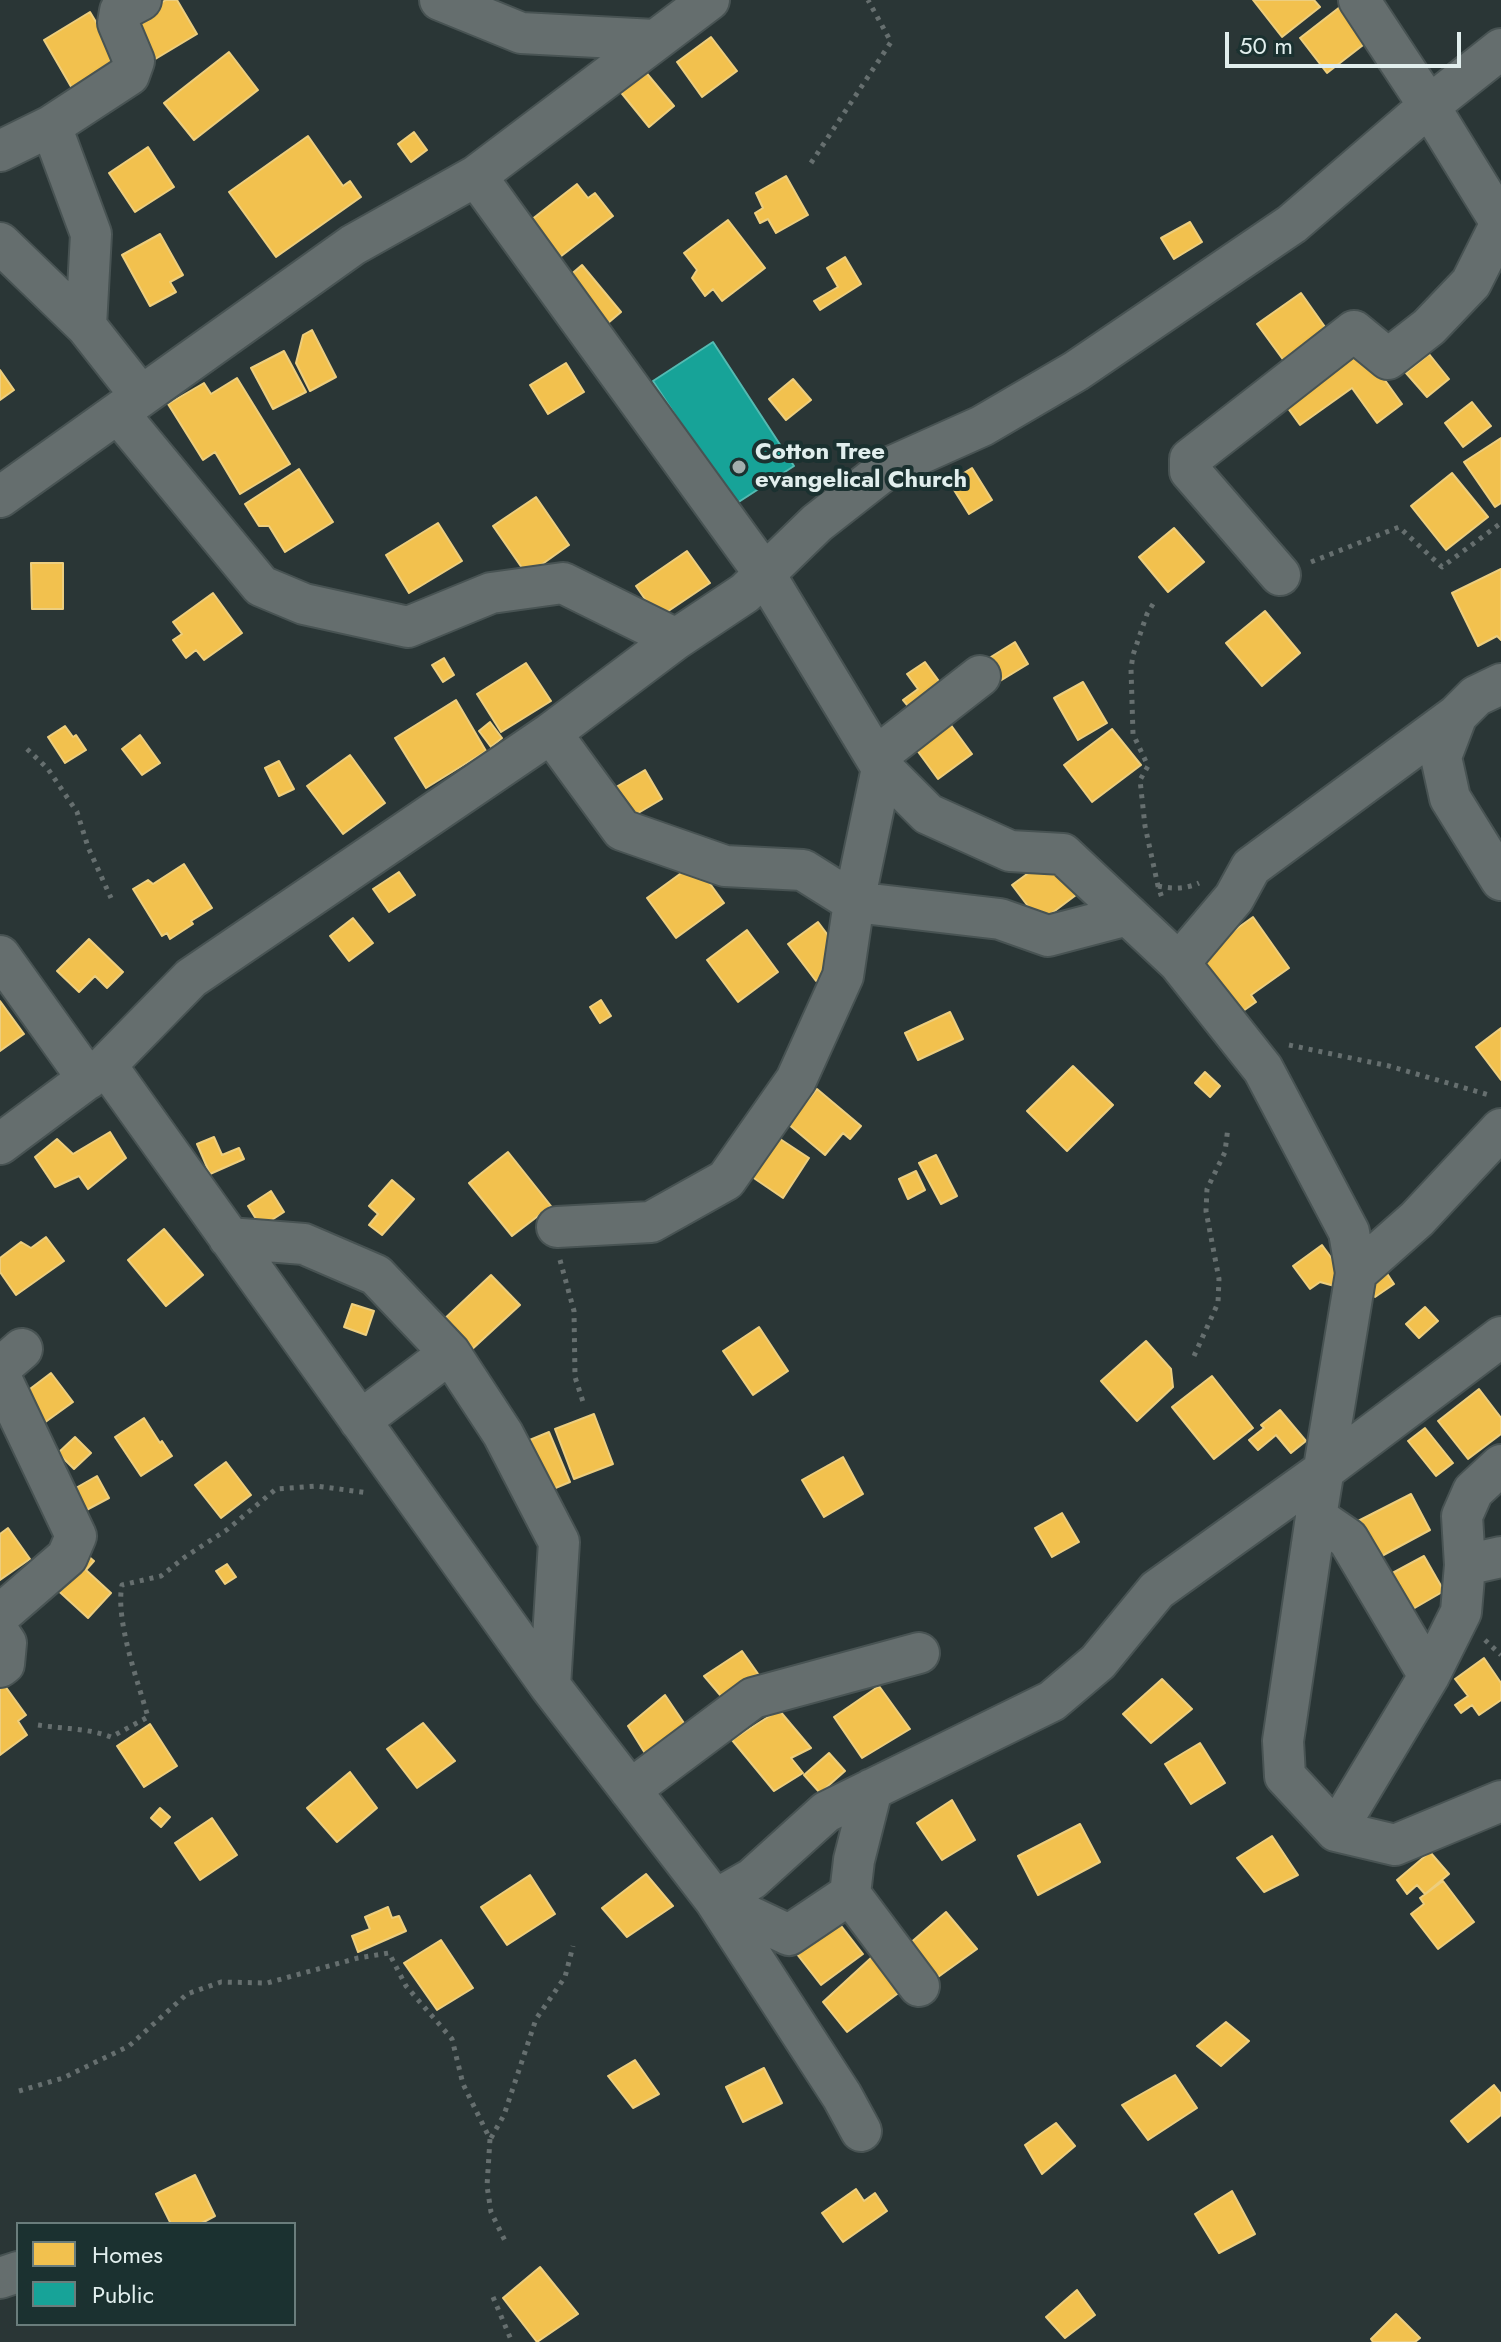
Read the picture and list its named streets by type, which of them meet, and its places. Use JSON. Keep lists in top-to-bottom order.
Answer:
{
  "places": ["Cotton Tree evangelical Church"],
  "legend": ["Homes", "Public"],
  "scale_bar": "50 m"
}
